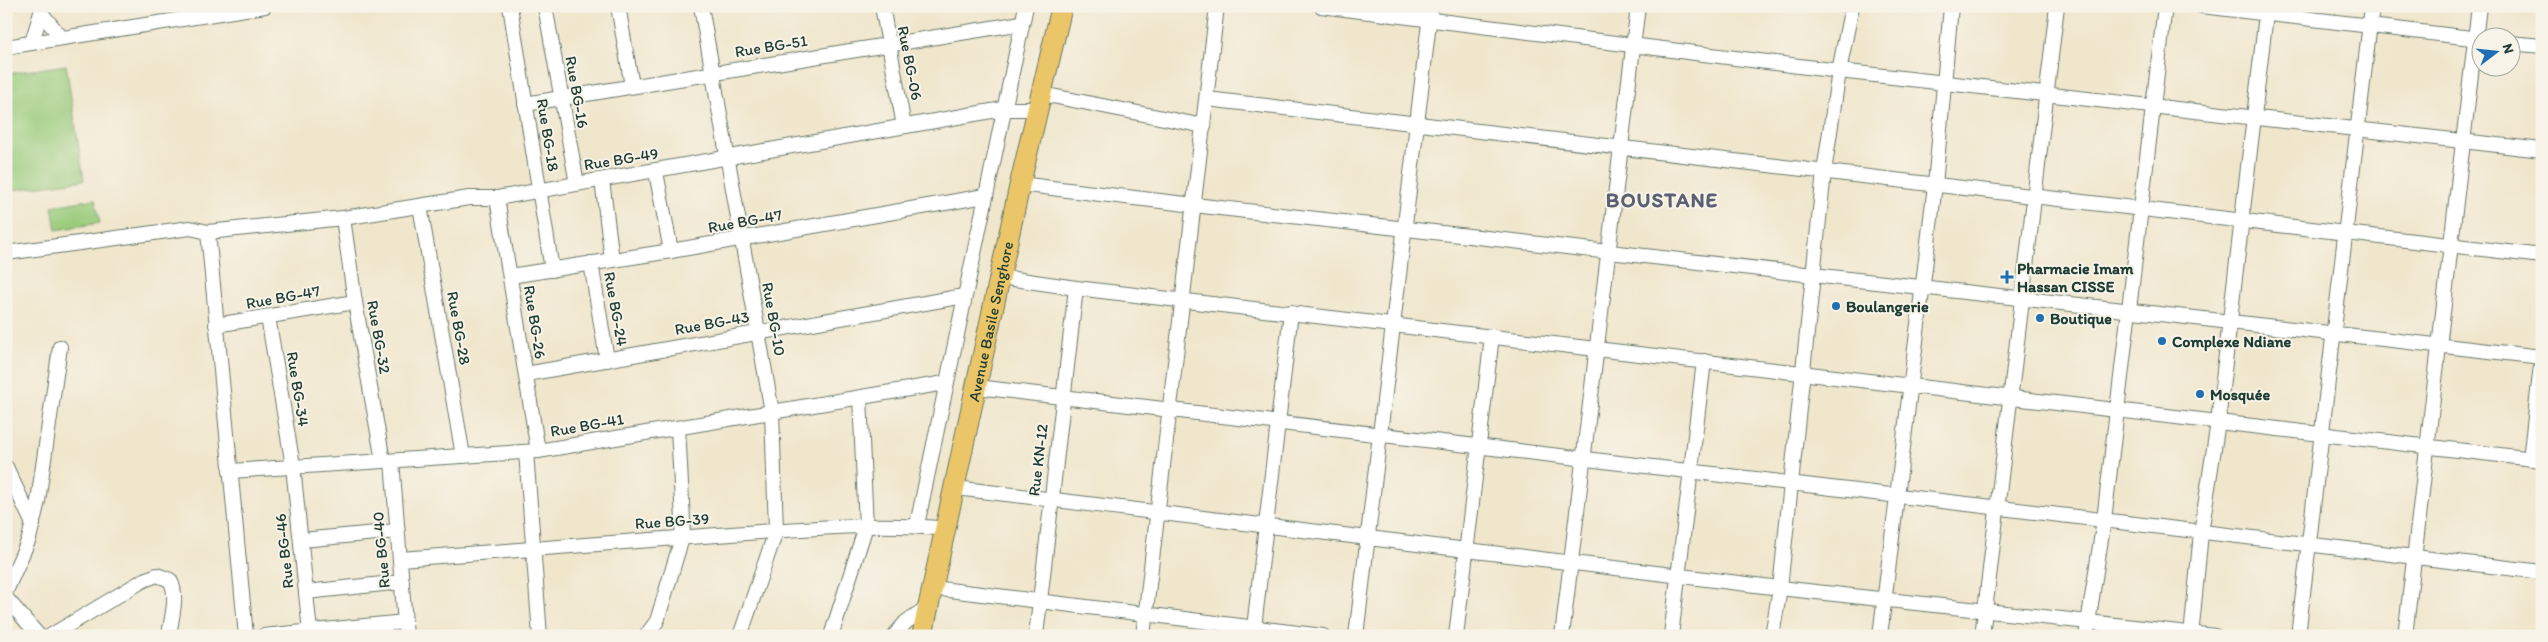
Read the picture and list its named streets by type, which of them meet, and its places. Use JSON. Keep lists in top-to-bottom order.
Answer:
{
  "streets": {
    "highway": ["Avenue Basile Senghore"],
    "street": [
      "Rue BG-51",
      "Rue BG-06",
      "Rue BG-16",
      "Rue BG-18",
      "Rue BG-49",
      "Rue BG-47",
      "Rue BG-24",
      "Rue BG-10",
      "Rue BG-26",
      "Rue BG-43",
      "Rue BG-28",
      "Rue BG-32",
      "Rue BG-34",
      "Rue BG-41",
      "Rue KN-12",
      "Rue BG-39",
      "Rue BG-40",
      "Rue BG-46"
    ]
  },
  "crossings": [
    ["Rue BG-51", "Rue BG-06"],
    ["Rue BG-51", "Rue BG-16"],
    ["Rue BG-51", "Rue BG-18"],
    ["Rue BG-51", "Rue BG-10"],
    ["Rue BG-06", "Rue BG-49"],
    ["Rue BG-16", "Rue BG-49"],
    ["Rue BG-18", "Rue BG-49"],
    ["Rue BG-18", "Rue BG-47"],
    ["Rue BG-49", "Rue BG-10"],
    ["Rue BG-49", "Avenue Basile Senghore"],
    ["Rue BG-49", "Rue BG-26"],
    ["Rue BG-49", "Rue BG-28"],
    ["Rue BG-49", "Rue BG-32"],
    ["Rue BG-47", "Rue BG-24"],
    ["Rue BG-47", "Rue BG-10"],
    ["Rue BG-47", "Rue BG-26"],
    ["Rue BG-47", "Rue BG-32"],
    ["Rue BG-47", "Rue BG-34"],
    ["Rue BG-24", "Rue BG-43"],
    ["Rue BG-10", "Rue BG-43"],
    ["Rue BG-10", "Rue BG-41"],
    ["Rue BG-10", "Rue BG-39"],
    ["Avenue Basile Senghore", "Rue BG-39"],
    ["Rue BG-26", "Rue BG-43"],
    ["Rue BG-26", "Rue BG-41"],
    ["Rue BG-26", "Rue BG-39"],
    ["Rue BG-28", "Rue BG-41"],
    ["Rue BG-32", "Rue BG-41"],
    ["Rue BG-32", "Rue BG-40"],
    ["Rue BG-34", "Rue BG-41"],
    ["Rue BG-34", "Rue BG-46"],
    ["Rue BG-41", "Rue BG-40"],
    ["Rue BG-41", "Rue BG-46"],
    ["Rue BG-39", "Rue BG-40"]
  ],
  "districts": ["BOUSTANE"],
  "places": {
    "health": ["Pharmacie Imam Hassan CISSE"],
    "other": [
      "Boulangerie",
      "Boutique",
      "Complexe Ndiane",
      "Mosquée"
    ]
  },
  "north": "right"
}
